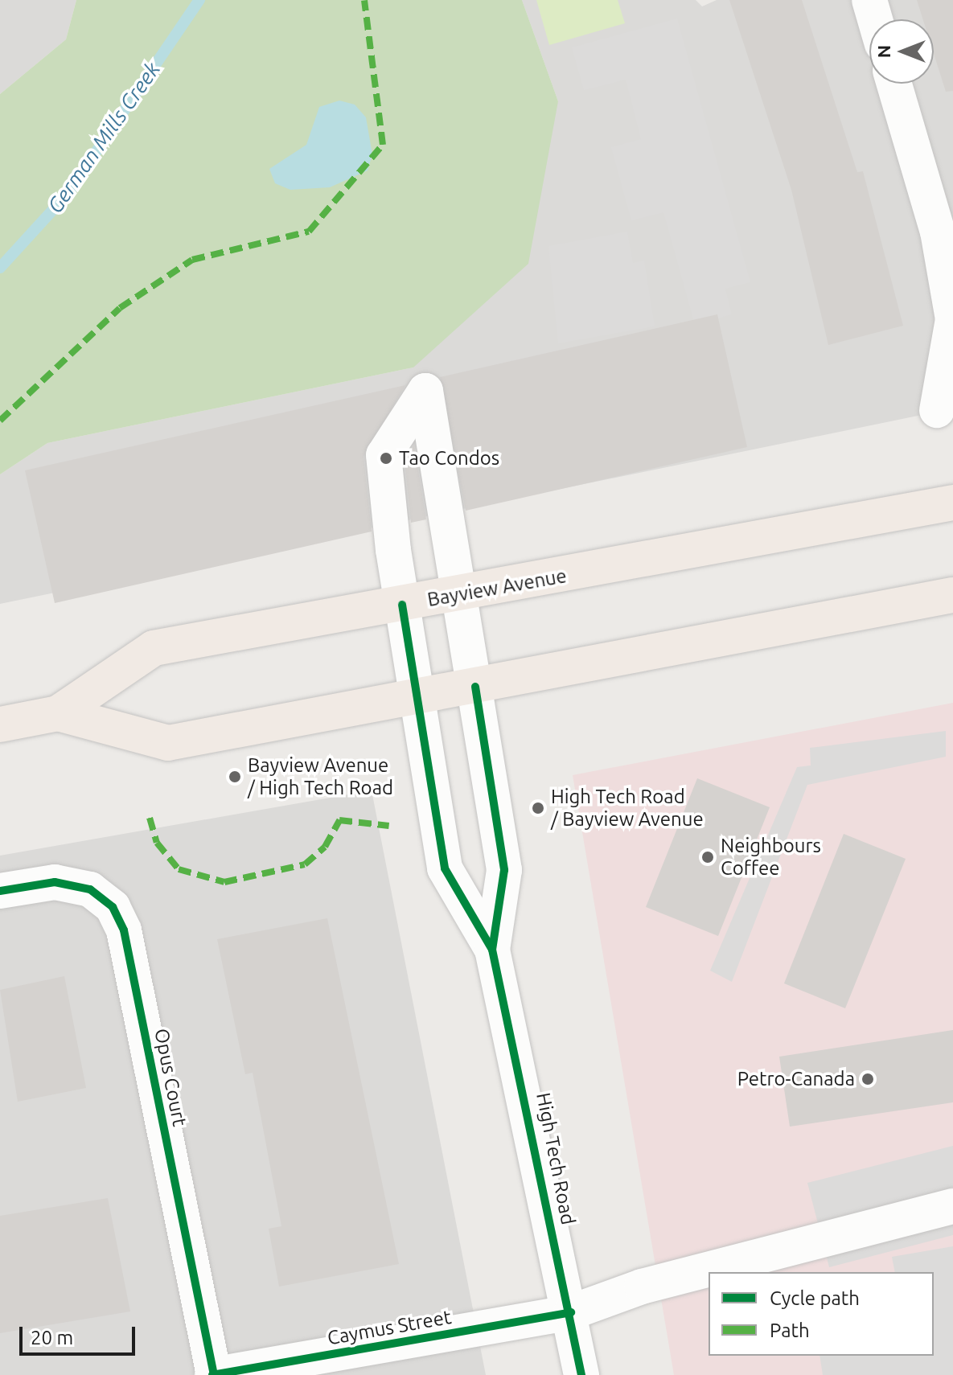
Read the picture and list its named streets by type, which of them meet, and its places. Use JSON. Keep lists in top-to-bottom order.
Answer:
{
  "streets": {
    "main road": ["Bayview Avenue"],
    "street": ["Opus Court", "High Tech Road", "Caymus Street"]
  },
  "crossings": [
    ["Bayview Avenue", "High Tech Road"],
    ["Opus Court", "Caymus Street"],
    ["High Tech Road", "Caymus Street"]
  ],
  "water": ["German Mills Creek"],
  "places": [
    "Tao Condos",
    "Bayview Avenue / High Tech Road",
    "High Tech Road / Bayview Avenue",
    "Neighbours Coffee",
    "Petro-Canada"
  ],
  "legend": ["Cycle path", "Path"],
  "scale_bar": "20 m",
  "north": "left"
}
